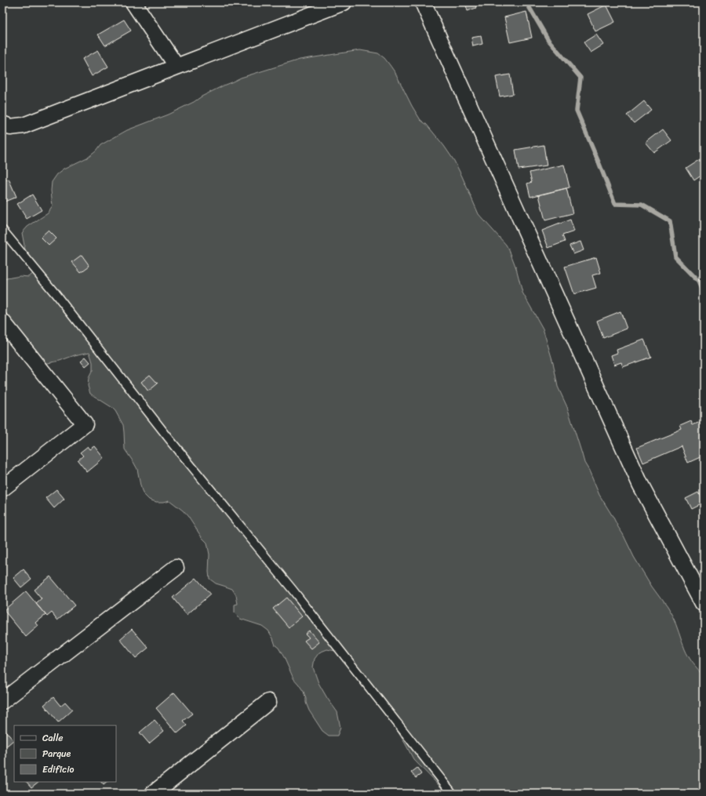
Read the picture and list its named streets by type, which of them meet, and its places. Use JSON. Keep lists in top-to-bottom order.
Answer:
{
  "legend": ["Calle", "Parque", "Edificio"]
}
